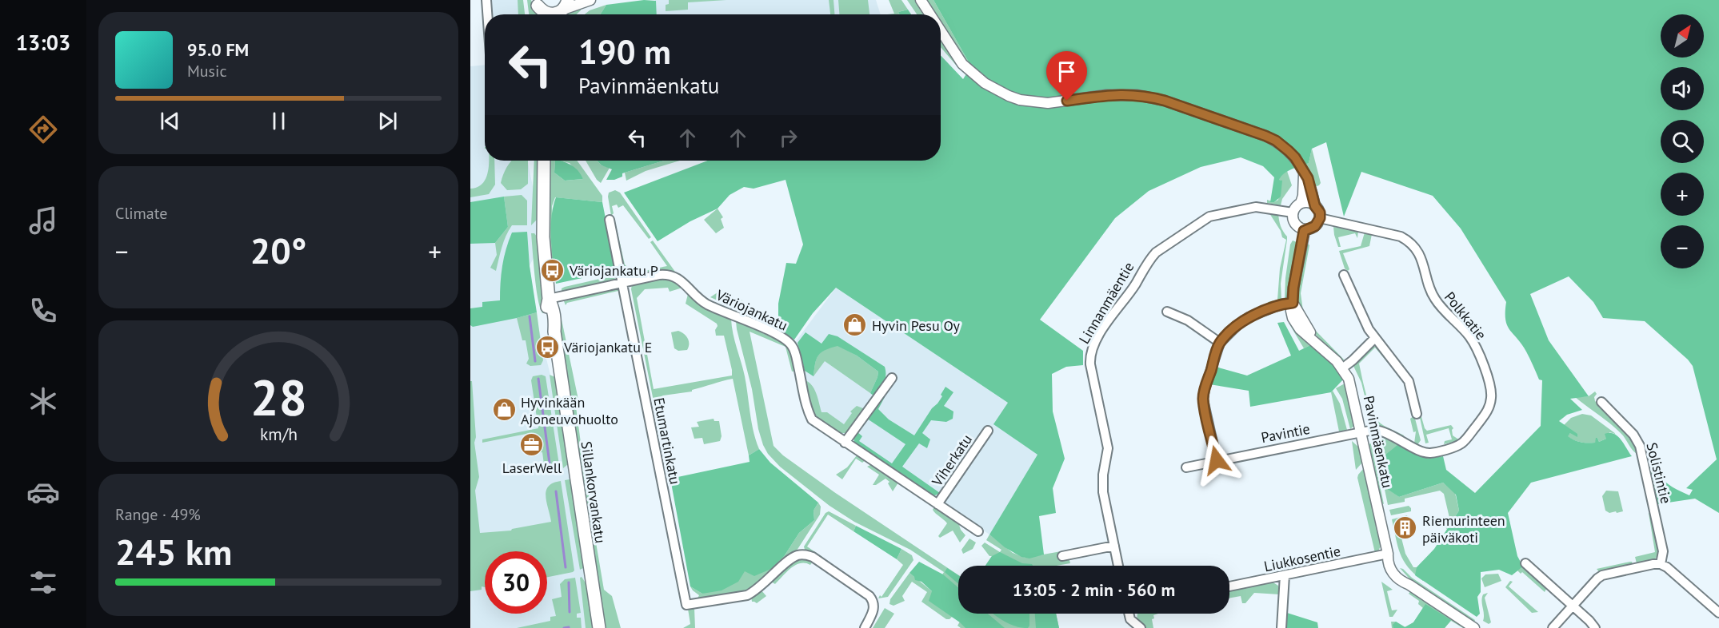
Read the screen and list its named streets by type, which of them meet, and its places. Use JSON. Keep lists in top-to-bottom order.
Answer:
{
  "streets": {
    "main road": ["Sillankorvankatu"],
    "street": [
      "Linnanmäentie",
      "Väriojankatu",
      "Polkkatie",
      "Pavintie",
      "Etumartinkatu",
      "Pavinmäenkatu",
      "Viherkatu",
      "Solistintie",
      "Liukkosentie"
    ]
  },
  "crossings": [
    ["Linnanmäentie", "Polkkatie"],
    ["Linnanmäentie", "Pavinmäenkatu"],
    ["Väriojankatu", "Etumartinkatu"],
    ["Väriojankatu", "Viherkatu"],
    ["Väriojankatu", "Sillankorvankatu"],
    ["Polkkatie", "Pavintie"],
    ["Polkkatie", "Pavinmäenkatu"],
    ["Pavintie", "Pavinmäenkatu"],
    ["Pavinmäenkatu", "Liukkosentie"]
  ],
  "places": {
    "bus stop": ["Väriojankatu P", "Väriojankatu E"],
    "shop": ["Hyvin Pesu Oy", "Hyvinkään Ajoneuvohuolto"],
    "office": ["LaserWell"],
    "building": ["Riemurinteen päiväkoti"]
  },
  "north": "top right",
  "page": {
    "tabs": "13:03",
    "map_buttons": ["+", "−"],
    "turn": ["190 m", "Pavinmäenkatu"],
    "song": ["95.0 FM", "Music"],
    "tile": [
      "Climate",
      ["Range · 49%", "245 km"]
    ],
    "heat": ["−", "20°", "+"],
    "limit": "30",
    "trip": "13:05 · 2 min · 560 m",
    "gauge": ["28", "km/h"]
  }
}
